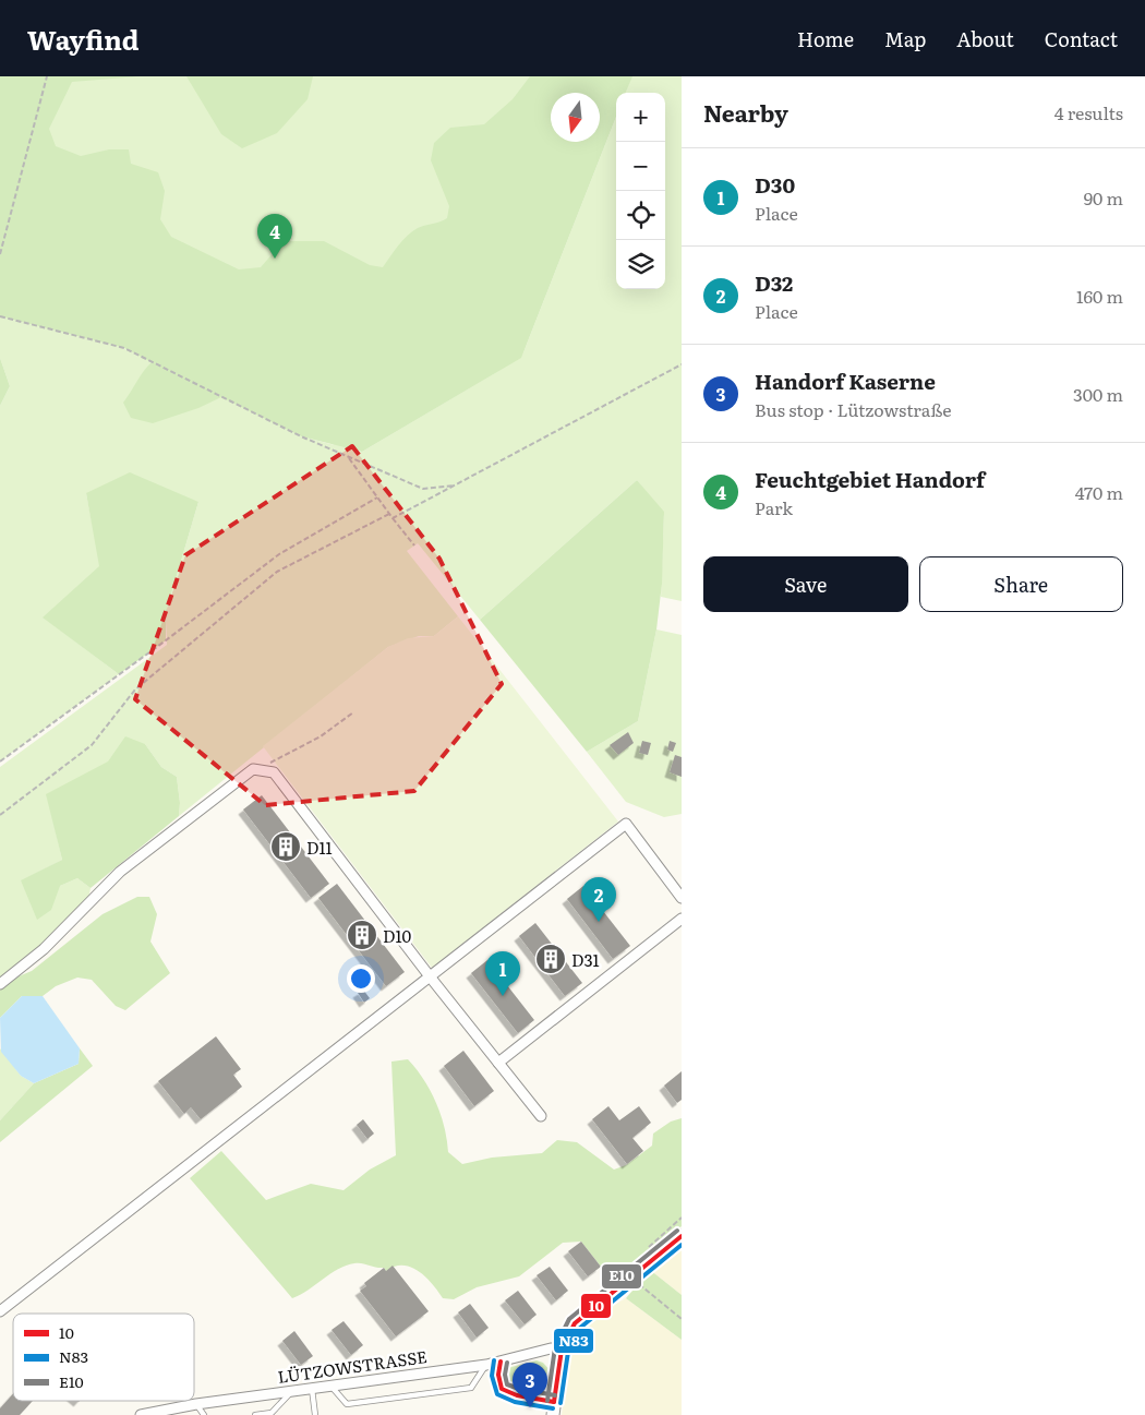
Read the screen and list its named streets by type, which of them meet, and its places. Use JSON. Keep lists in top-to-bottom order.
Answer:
{
  "streets": {
    "street": ["LÜTZOWSTRASSE"]
  },
  "places": {
    "building": ["D11", "D10", "D31"]
  },
  "lines": ["transit line E10", "transit line 10", "transit line N83"],
  "legend": ["10", "N83", "E10"],
  "north": "bottom",
  "page": {
    "header": "Wayfind",
    "nav": [
      "Home",
      "Map",
      "About",
      "Contact"
    ],
    "heading": ["Nearby", "4 results"],
    "map_buttons": ["+", "−"],
    "list": [
      {
        "mark": "1",
        "name": "D30",
        "note": "Place",
        "value": "90 m"
      },
      {
        "mark": "2",
        "name": "D32",
        "note": "Place",
        "value": "160 m"
      },
      {
        "mark": "3",
        "name": "Handorf Kaserne",
        "note": "Bus stop · Lützowstraße",
        "value": "300 m"
      },
      {
        "mark": "4",
        "name": "Feuchtgebiet Handorf",
        "note": "Park",
        "value": "470 m"
      }
    ],
    "pins": [
      "4",
      "2",
      "1",
      "3"
    ],
    "buttons": ["Save", "Share"]
  }
}
